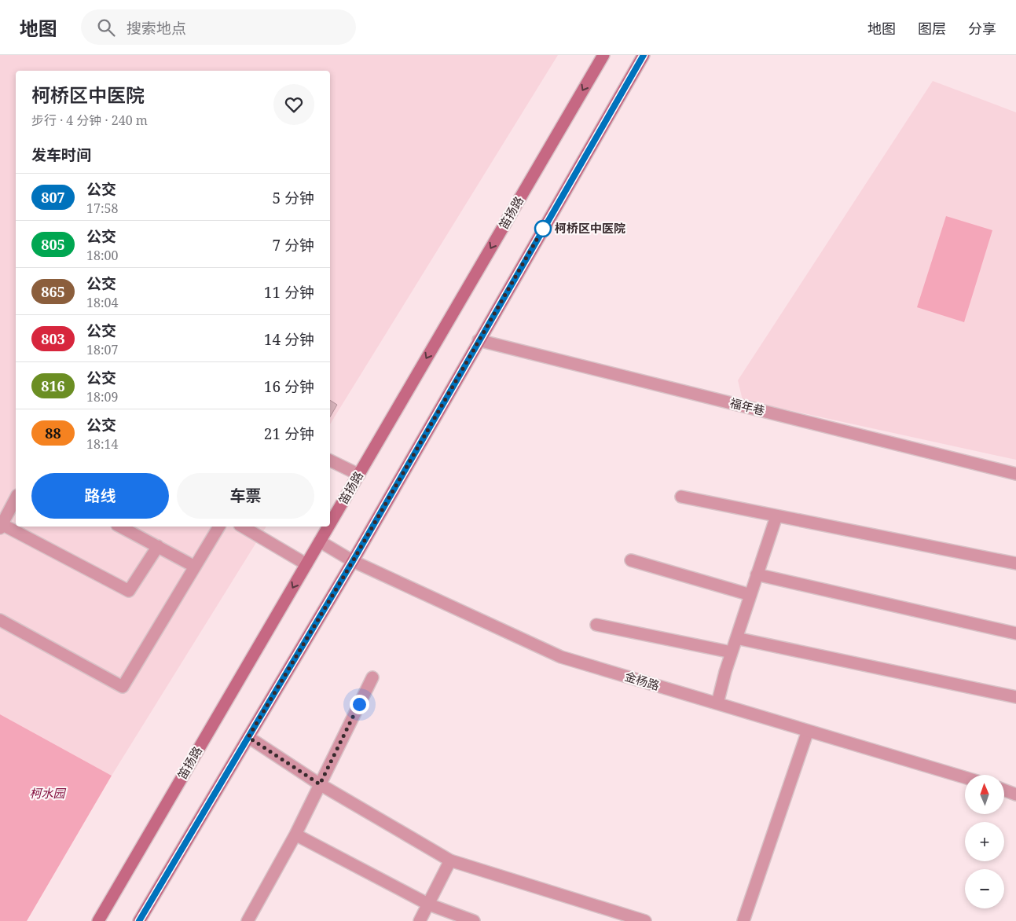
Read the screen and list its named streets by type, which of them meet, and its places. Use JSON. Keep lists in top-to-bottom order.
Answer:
{
  "streets": {
    "street": ["笛扬路", "福年巷", "金杨路"]
  },
  "crossings": [
    ["笛扬路", "金杨路"]
  ],
  "parks": ["柯水园"],
  "places": ["柯桥区中医院"],
  "lines": ["bus line 807"],
  "north": "top",
  "page": {
    "header": "地图",
    "search": "搜索地点",
    "nav": ["地图", "图层", "分享"],
    "heading": [
      ["柯桥区中医院", "步行 · 4 分钟 · 240 m"],
      "发车时间"
    ],
    "list": [
      {
        "mark": "807",
        "name": "公交",
        "note": "17:58",
        "value": "5 分钟"
      },
      {
        "mark": "805",
        "name": "公交",
        "note": "18:00",
        "value": "7 分钟"
      },
      {
        "mark": "865",
        "name": "公交",
        "note": "18:04",
        "value": "11 分钟"
      },
      {
        "mark": "803",
        "name": "公交",
        "note": "18:07",
        "value": "14 分钟"
      },
      {
        "mark": "816",
        "name": "公交",
        "note": "18:09",
        "value": "16 分钟"
      },
      {
        "mark": "88",
        "name": "公交",
        "note": "18:14",
        "value": "21 分钟"
      }
    ],
    "buttons": ["路线", "车票"],
    "map_buttons": ["+", "−"]
  }
}
